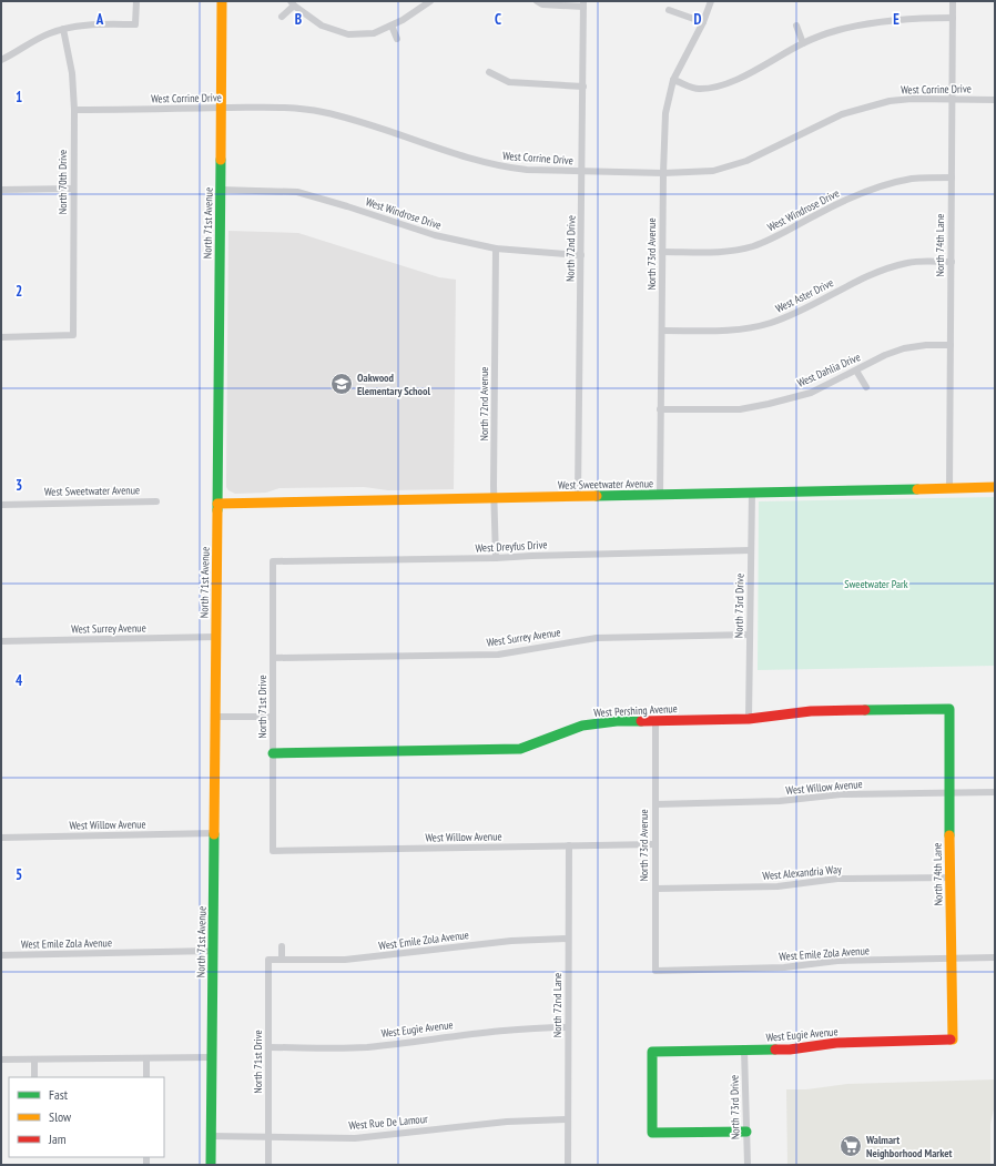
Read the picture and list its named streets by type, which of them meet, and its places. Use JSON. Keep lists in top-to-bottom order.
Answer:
{
  "streets": {
    "street": [
      "West Corrine Drive",
      "North 70th Drive",
      "West Windrose Drive",
      "North 71st Avenue",
      "North 74th Lane",
      "North 72nd Drive",
      "North 73rd Avenue",
      "West Aster Drive",
      "West Dahlia Drive",
      "North 72nd Avenue",
      "West Sweetwater Avenue",
      "West Dreyfus Drive",
      "North 73rd Drive",
      "West Surrey Avenue",
      "North 71st Drive",
      "West Pershing Avenue",
      "West Willow Avenue",
      "West Alexandria Way",
      "West Emile Zola Avenue",
      "North 72nd Lane",
      "West Eugie Avenue",
      "West Rue De Lamour"
    ]
  },
  "crossings": [
    ["West Corrine Drive", "North 70th Drive"],
    ["West Corrine Drive", "North 71st Avenue"],
    ["West Corrine Drive", "North 74th Lane"],
    ["West Corrine Drive", "North 72nd Drive"],
    ["West Corrine Drive", "North 73rd Avenue"],
    ["West Windrose Drive", "North 71st Avenue"],
    ["West Windrose Drive", "North 74th Lane"],
    ["West Windrose Drive", "North 72nd Drive"],
    ["West Windrose Drive", "North 73rd Avenue"],
    ["West Windrose Drive", "North 72nd Avenue"],
    ["North 71st Avenue", "West Sweetwater Avenue"],
    ["North 71st Avenue", "West Surrey Avenue"],
    ["North 71st Avenue", "West Willow Avenue"],
    ["North 71st Avenue", "West Emile Zola Avenue"],
    ["North 71st Avenue", "West Rue De Lamour"],
    ["North 74th Lane", "West Aster Drive"],
    ["North 74th Lane", "West Dahlia Drive"],
    ["North 74th Lane", "West Sweetwater Avenue"],
    ["North 74th Lane", "West Pershing Avenue"],
    ["North 74th Lane", "West Willow Avenue"],
    ["North 74th Lane", "West Alexandria Way"],
    ["North 74th Lane", "West Emile Zola Avenue"],
    ["North 74th Lane", "West Eugie Avenue"],
    ["North 72nd Drive", "West Sweetwater Avenue"],
    ["North 73rd Avenue", "West Aster Drive"],
    ["North 73rd Avenue", "West Dahlia Drive"],
    ["North 73rd Avenue", "West Sweetwater Avenue"],
    ["North 73rd Avenue", "West Pershing Avenue"],
    ["North 73rd Avenue", "West Willow Avenue"],
    ["North 73rd Avenue", "West Alexandria Way"],
    ["North 73rd Avenue", "West Emile Zola Avenue"],
    ["North 72nd Avenue", "West Sweetwater Avenue"],
    ["North 72nd Avenue", "West Dreyfus Drive"],
    ["West Sweetwater Avenue", "North 73rd Drive"],
    ["West Dreyfus Drive", "North 73rd Drive"],
    ["West Dreyfus Drive", "North 71st Drive"],
    ["North 73rd Drive", "West Surrey Avenue"],
    ["North 73rd Drive", "West Pershing Avenue"],
    ["North 73rd Drive", "West Eugie Avenue"],
    ["West Surrey Avenue", "North 71st Drive"],
    ["North 71st Drive", "West Pershing Avenue"],
    ["North 71st Drive", "West Willow Avenue"],
    ["North 71st Drive", "West Emile Zola Avenue"],
    ["North 71st Drive", "West Eugie Avenue"],
    ["North 71st Drive", "West Rue De Lamour"],
    ["West Willow Avenue", "North 72nd Lane"],
    ["West Emile Zola Avenue", "North 72nd Lane"],
    ["North 72nd Lane", "West Eugie Avenue"],
    ["North 72nd Lane", "West Rue De Lamour"]
  ],
  "parks": ["Sweetwater Park"],
  "places": {
    "school or university": ["Oakwood Elementary School"],
    "supermarket": ["Walmart Neighborhood Market"]
  },
  "legend": ["Fast", "Slow", "Jam"],
  "grid": {
    "columns": [
      "A",
      "B",
      "C",
      "D",
      "E"
    ],
    "rows": [
      "1",
      "2",
      "3",
      "4",
      "5"
    ]
  }
}
